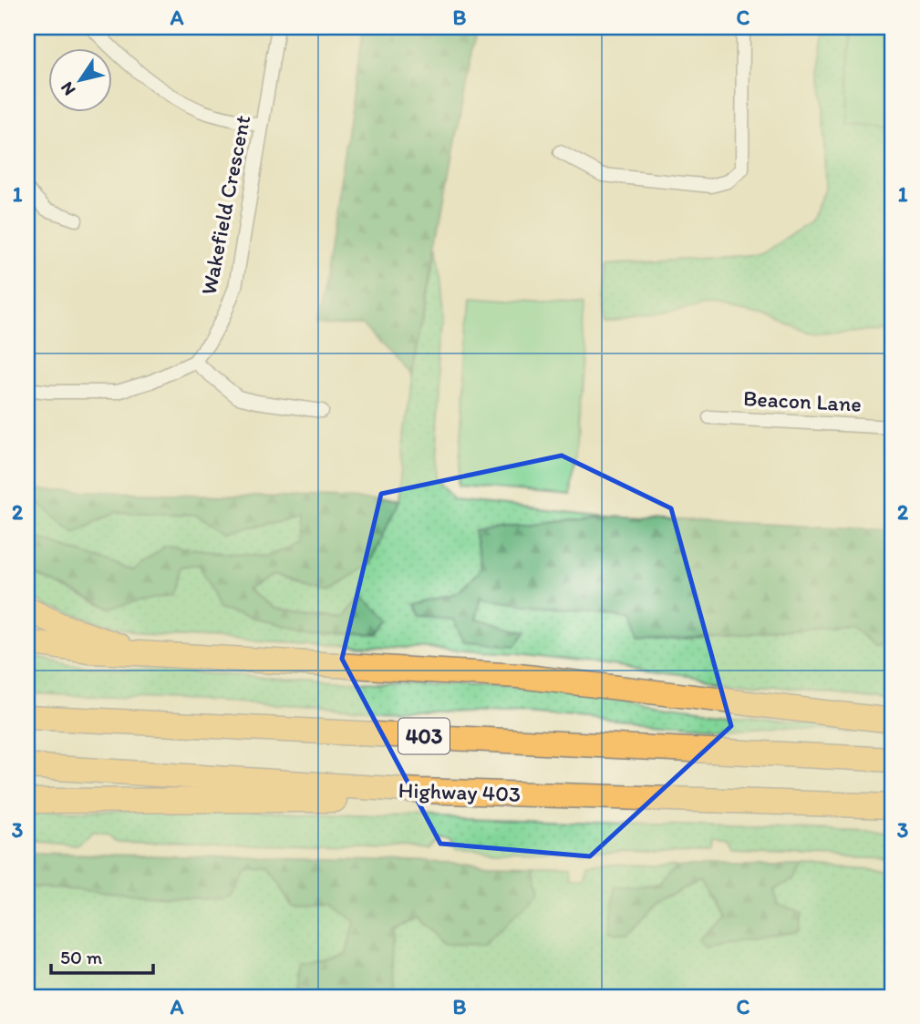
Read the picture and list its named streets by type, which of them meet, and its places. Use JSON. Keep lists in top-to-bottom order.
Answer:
{
  "streets": {
    "highway": ["403", "Highway 403"],
    "street": ["Wakefield Crescent", "Beacon Lane"]
  },
  "scale_bar": "50 m",
  "north": "bottom left",
  "grid": {
    "columns": ["A", "B", "C"],
    "rows": ["1", "2", "3"]
  }
}
